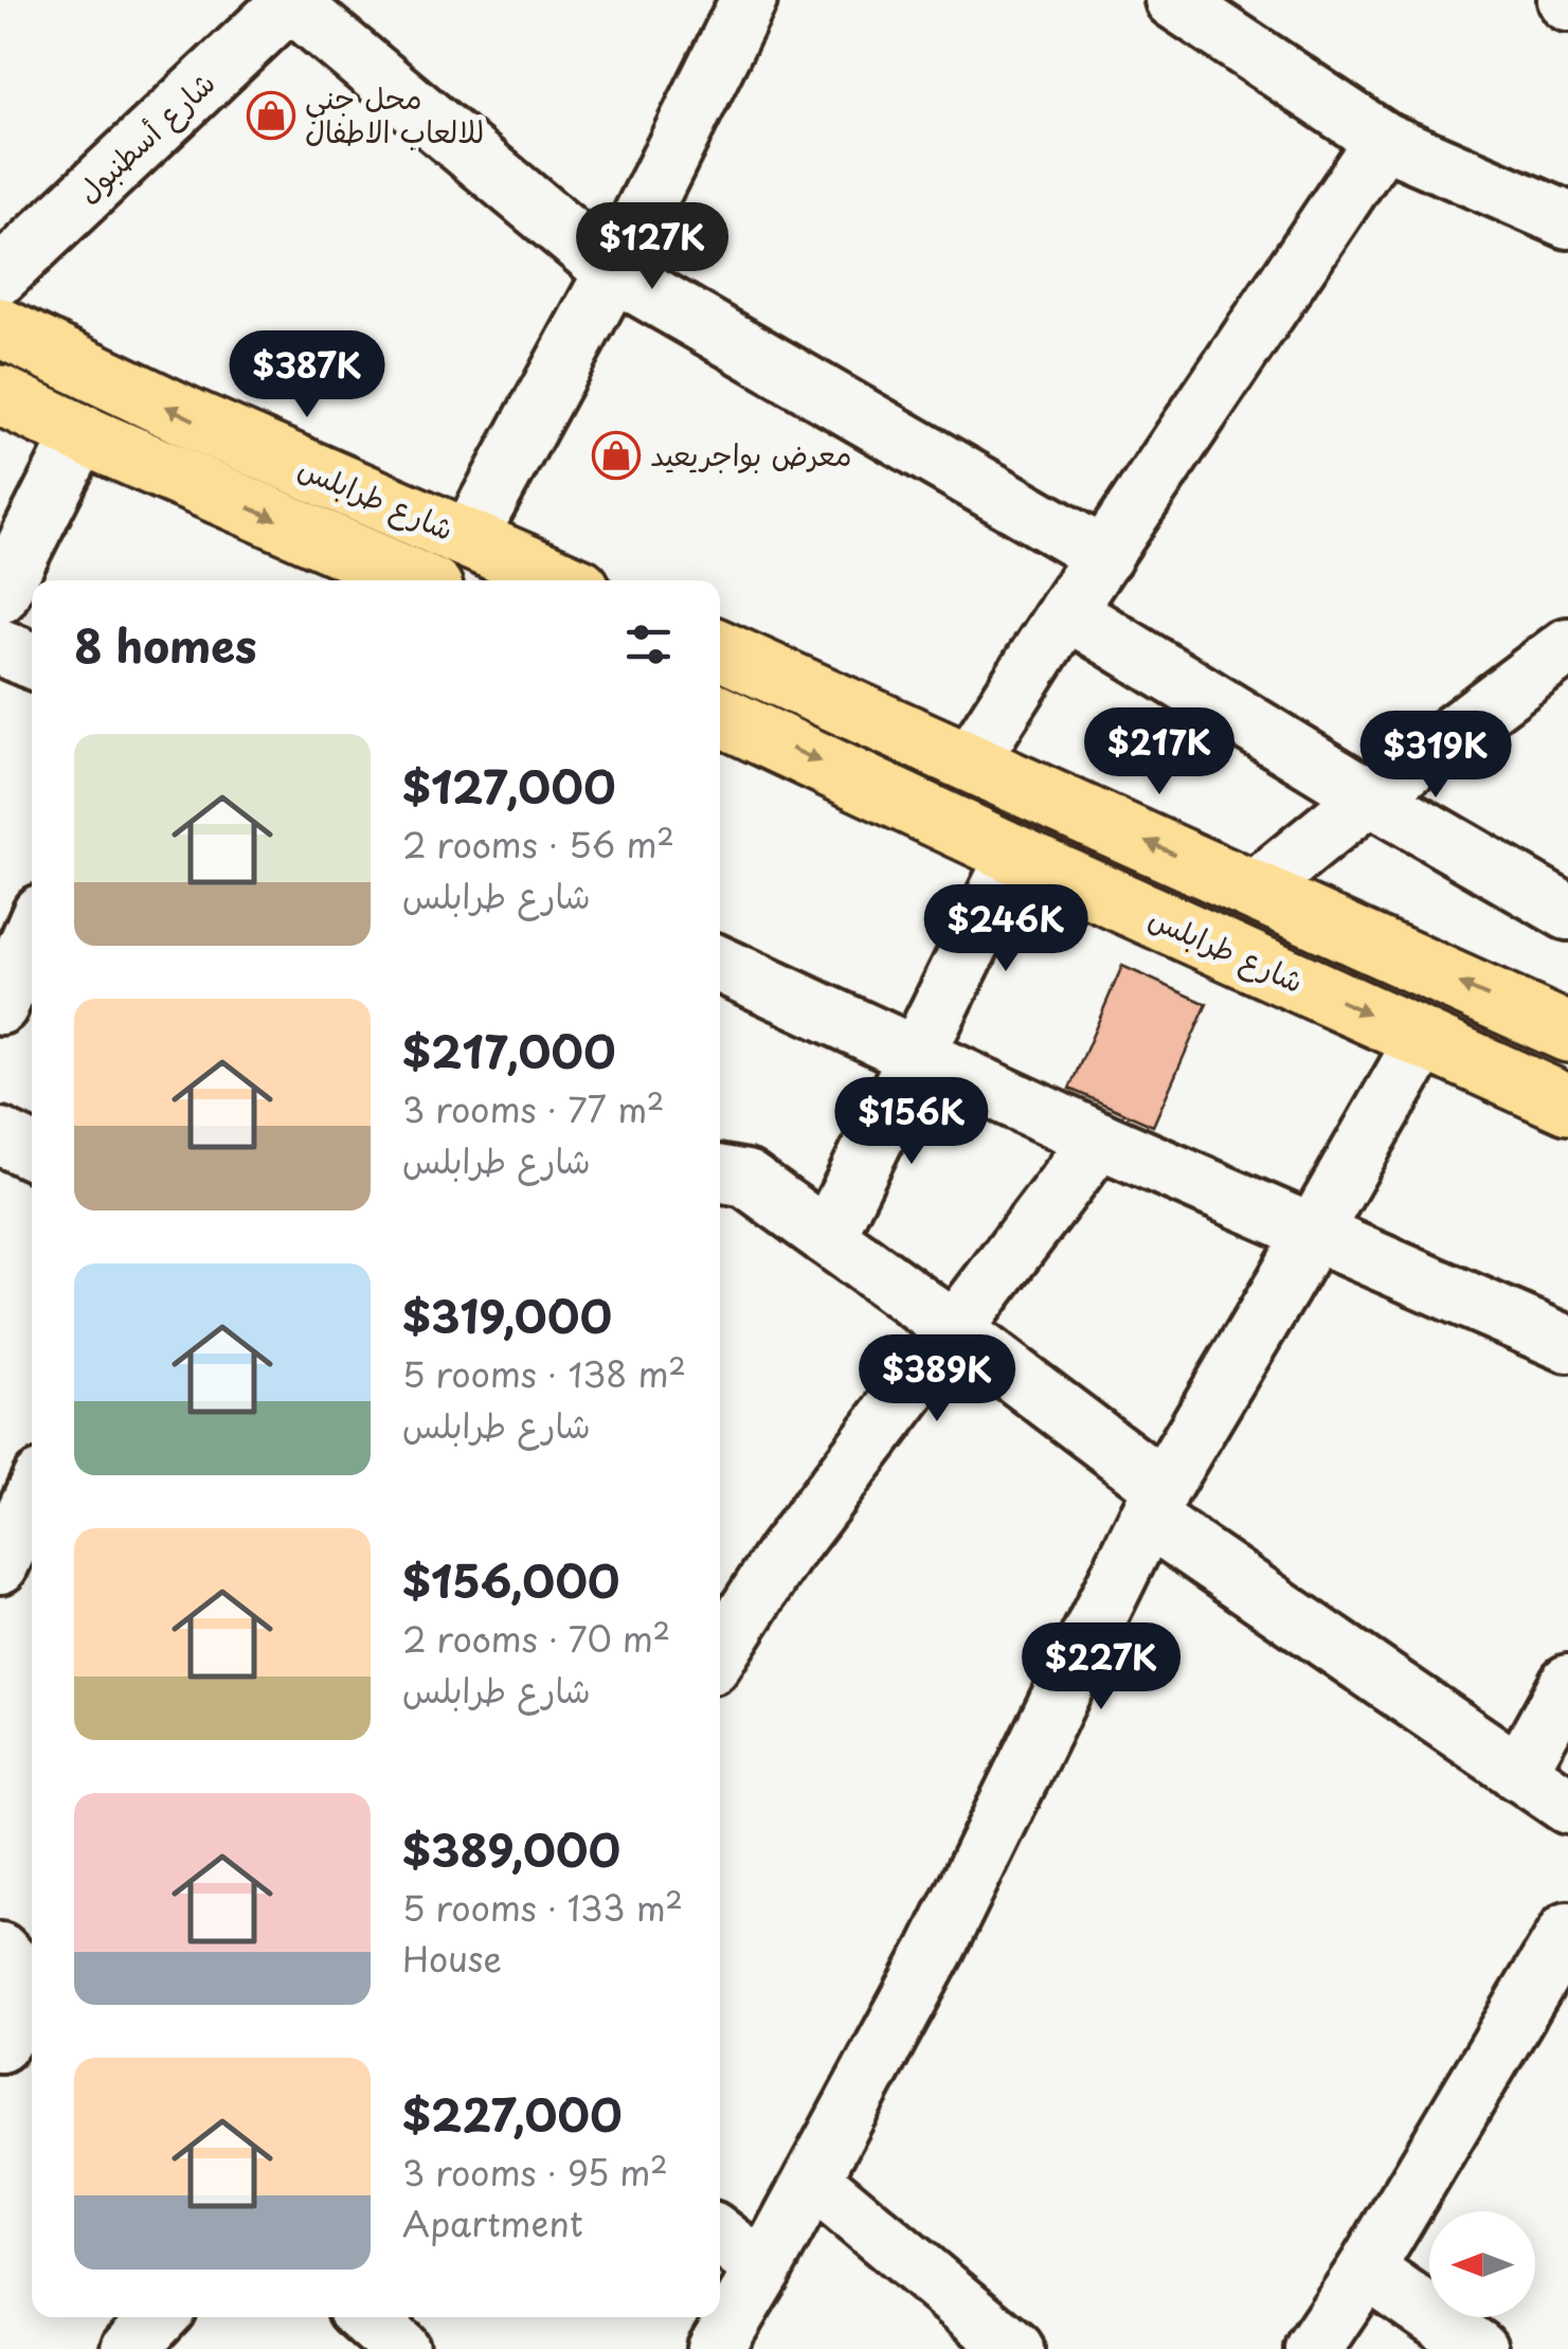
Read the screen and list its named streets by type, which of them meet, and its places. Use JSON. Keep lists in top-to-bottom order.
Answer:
{
  "streets": {
    "main road": ["شارع طرابلس"],
    "street": ["شارع أسطنبول"]
  },
  "places": {
    "shop": ["محل جني للالعاب الاطفال", "معرض بواجريعيد"]
  },
  "north": "left",
  "page": {
    "price": [
      "$127K",
      "$387K",
      "$217K",
      "$319K",
      "$246K",
      "$156K",
      "$389K",
      "$227K"
    ],
    "heading": "8 homes",
    "list": [
      {
        "name": "$127,000",
        "note": "2 rooms · 56 m² · شارع طرابلس"
      },
      {
        "name": "$217,000",
        "note": "3 rooms · 77 m² · شارع طرابلس"
      },
      {
        "name": "$319,000",
        "note": "5 rooms · 138 m² · شارع طرابلس"
      },
      {
        "name": "$156,000",
        "note": "2 rooms · 70 m² · شارع طرابلس"
      },
      {
        "name": "$389,000",
        "note": "5 rooms · 133 m² · House"
      },
      {
        "name": "$227,000",
        "note": "3 rooms · 95 m² · Apartment"
      }
    ]
  }
}
